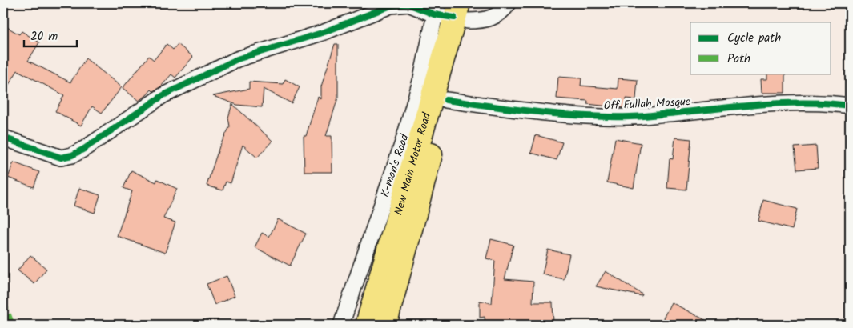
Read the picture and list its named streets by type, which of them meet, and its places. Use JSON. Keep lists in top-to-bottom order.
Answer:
{
  "streets": {
    "highway": ["New Main Motor Road"],
    "street": ["Off Fullah Mosque", "K-man's Road"]
  },
  "crossings": [
    ["Off Fullah Mosque", "New Main Motor Road"],
    ["New Main Motor Road", "K-man's Road"]
  ],
  "legend": ["Cycle path", "Path"],
  "scale_bar": "20 m"
}
